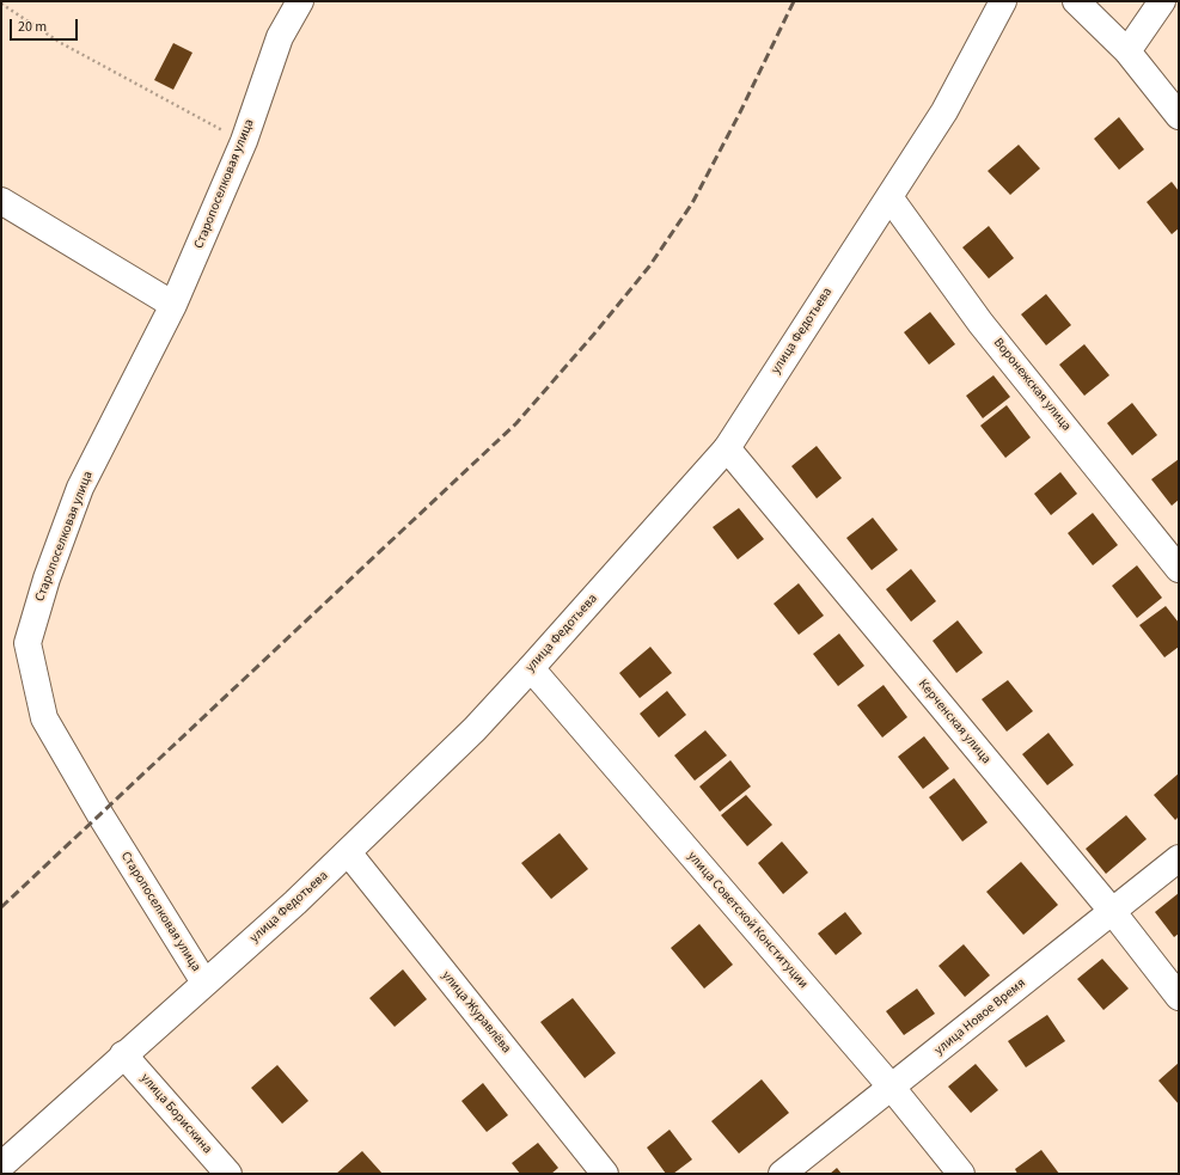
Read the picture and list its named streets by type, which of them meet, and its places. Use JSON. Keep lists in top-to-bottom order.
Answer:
{
  "streets": {
    "street": [
      "Старопоселковая улица",
      "улица Федотьева",
      "Воронежская улица",
      "Керченская улица",
      "улица Советской Конституции",
      "улица Журавлёва",
      "улица Новое Время",
      "улица Борискина"
    ]
  },
  "crossings": [
    ["Старопоселковая улица", "улица Федотьева"],
    ["улица Федотьева", "Воронежская улица"],
    ["улица Федотьева", "Керченская улица"],
    ["улица Федотьева", "улица Советской Конституции"],
    ["улица Федотьева", "улица Журавлёва"],
    ["улица Федотьева", "улица Борискина"],
    ["Керченская улица", "улица Новое Время"],
    ["улица Советской Конституции", "улица Новое Время"]
  ],
  "scale_bar": "20 m"
}
